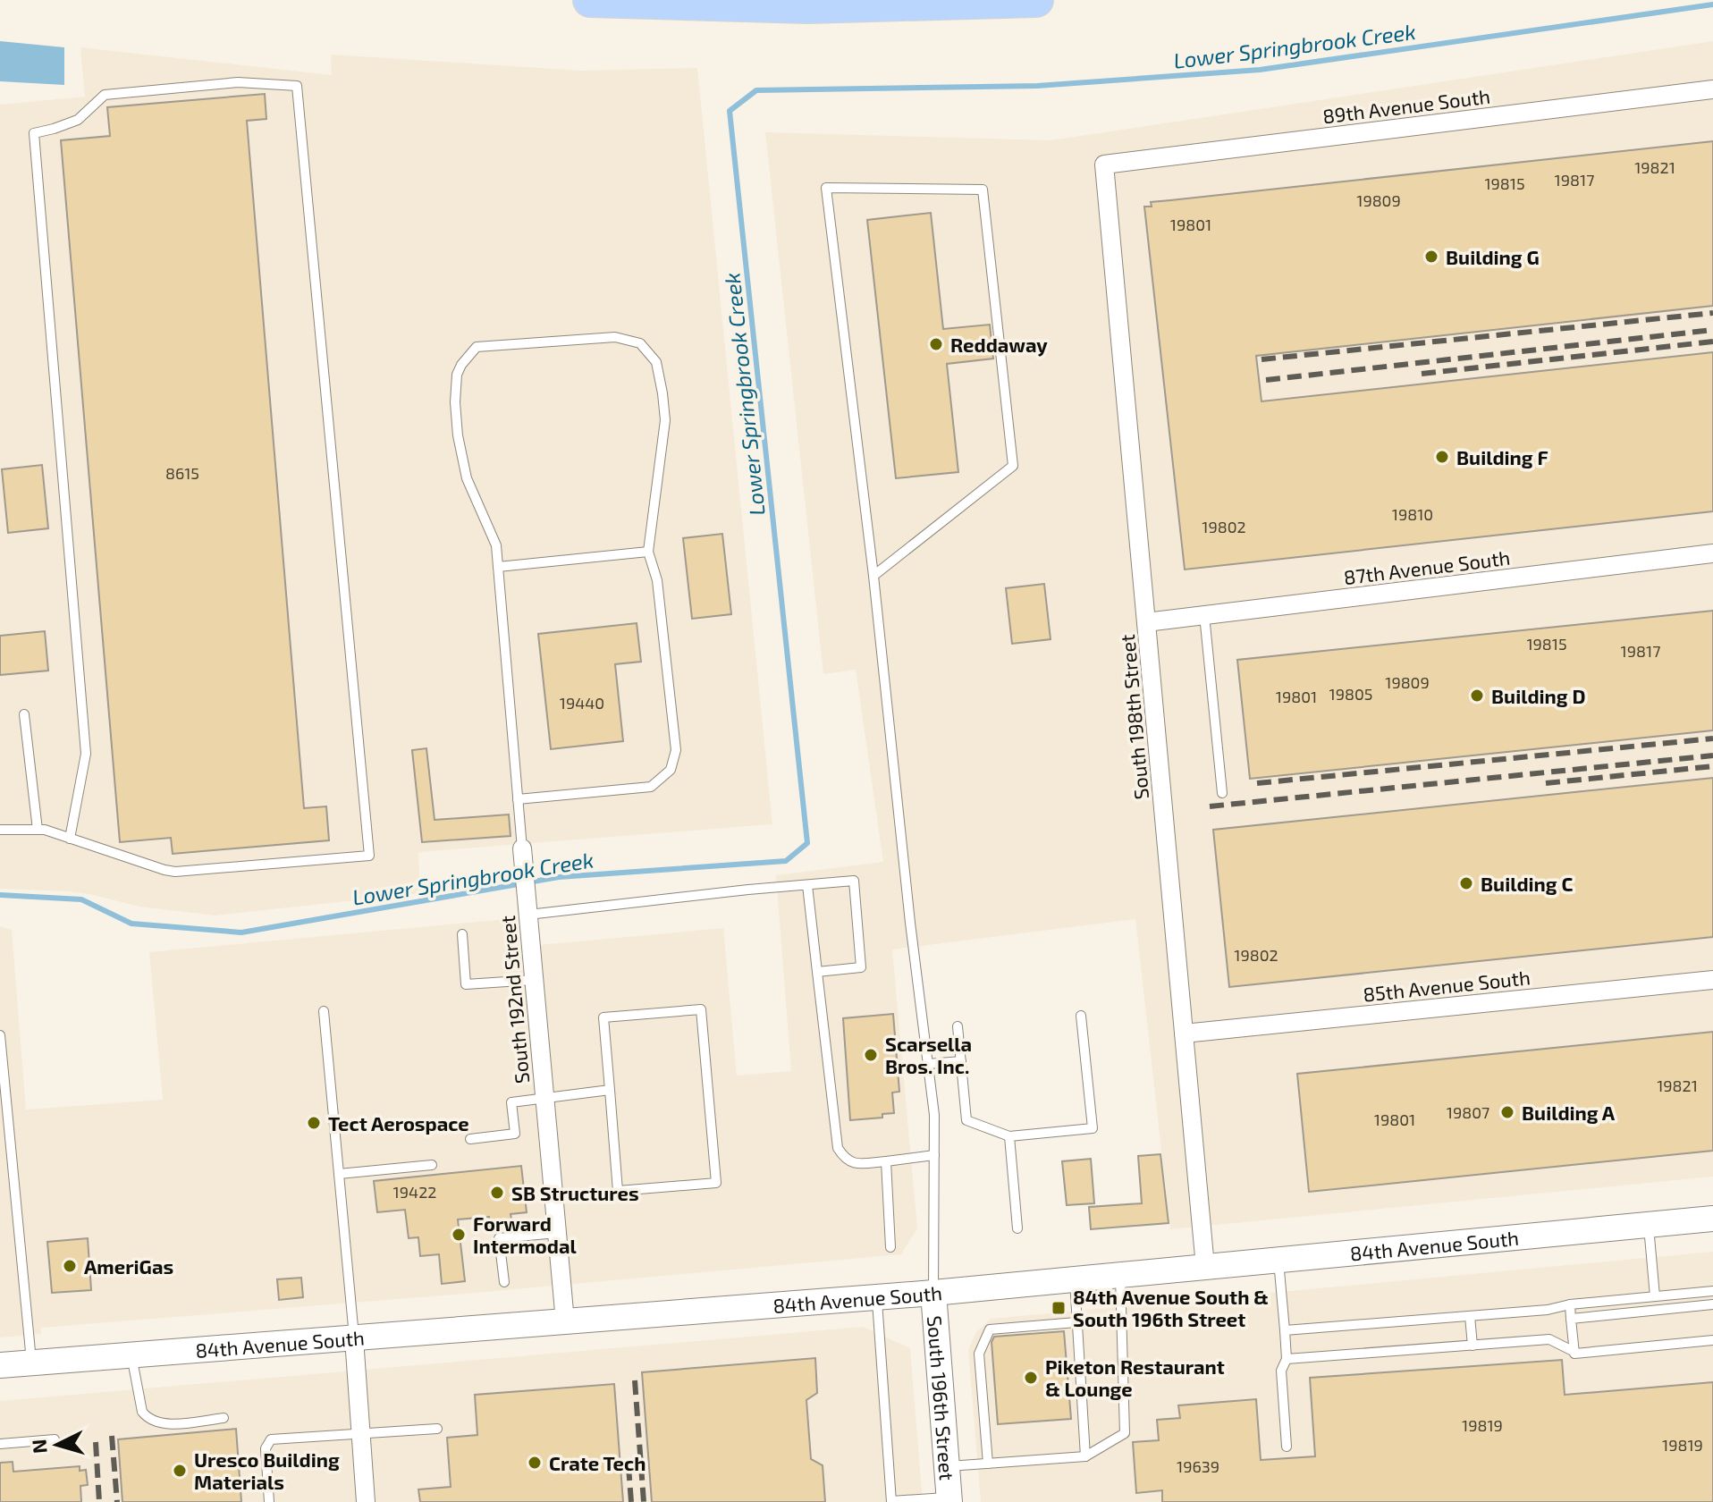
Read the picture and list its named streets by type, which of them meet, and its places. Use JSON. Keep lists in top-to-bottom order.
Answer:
{
  "streets": {
    "main road": ["84th Avenue South", "South 196th Street"],
    "street": [
      "89th Avenue South",
      "87th Avenue South",
      "South 198th Street",
      "85th Avenue South",
      "South 192nd Street"
    ]
  },
  "crossings": [
    ["89th Avenue South", "South 198th Street"],
    ["87th Avenue South", "South 198th Street"],
    ["South 198th Street", "85th Avenue South"],
    ["South 198th Street", "84th Avenue South"],
    ["South 192nd Street", "84th Avenue South"],
    ["84th Avenue South", "South 196th Street"]
  ],
  "water": ["Lower Springbrook Creek"],
  "places": {
    "other": [
      "Building G",
      "Reddaway",
      "Building F",
      "Building D",
      "Building C",
      "Scarsella Bros. Inc.",
      "Building A",
      "Tect Aerospace",
      "SB Structures",
      "Forward Intermodal",
      "AmeriGas",
      "Piketon Restaurant & Lounge",
      "Crate Tech",
      "Uresco Building Materials"
    ],
    "transit": ["84th Avenue South & South 196th Street"]
  },
  "house_numbers": [
    "19821",
    "19817",
    "19815",
    "19809",
    "19801",
    "8615",
    "19810",
    "19802",
    "19815",
    "19817",
    "19809",
    "19805",
    "19801",
    "19440",
    "19802",
    "19821",
    "19807",
    "19801",
    "19422",
    "19819",
    "19819",
    "19639"
  ],
  "north": "left"
}
